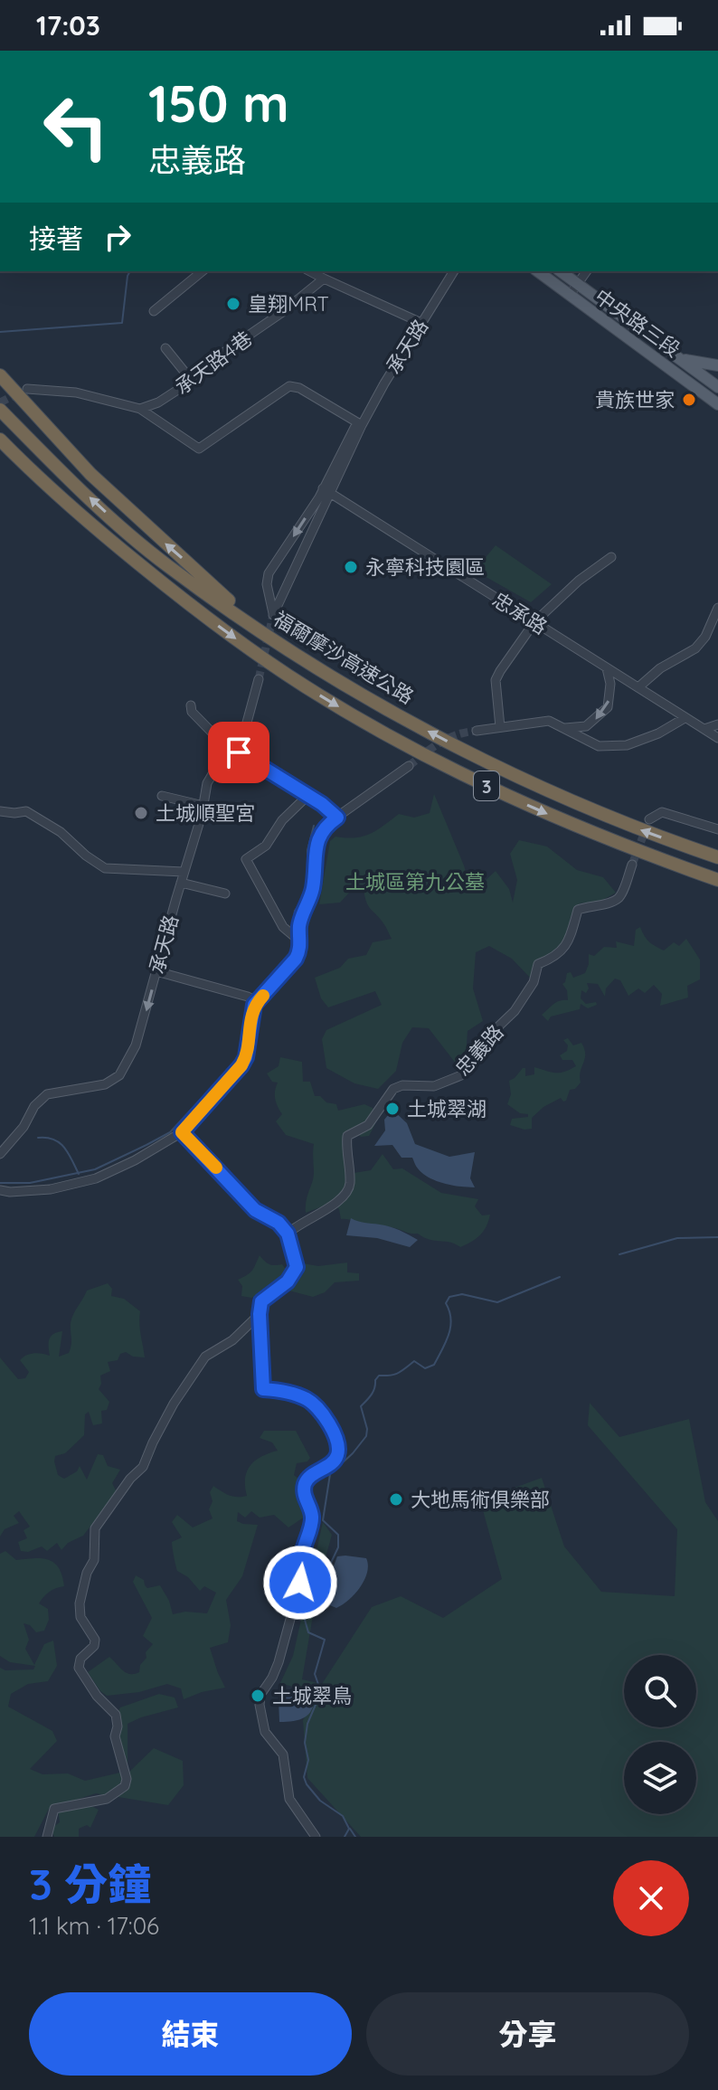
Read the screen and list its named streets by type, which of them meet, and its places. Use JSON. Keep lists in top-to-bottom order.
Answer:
{
  "streets": {
    "highway": ["福爾摩沙高速公路", "3"],
    "main road": ["中央路三段"],
    "street": [
      "承天路",
      "承天路4巷",
      "忠承路",
      "忠義路"
    ]
  },
  "crossings": [
    ["承天路", "忠承路"]
  ],
  "parks": ["土城區第九公墓"],
  "places": [
    "皇翔MRT",
    "貴族世家",
    "永寧科技園區",
    "土城順聖宮",
    "土城翠湖",
    "大地馬術俱樂部",
    "土城翠鳥"
  ],
  "page": {
    "status": "17:03",
    "turn": ["150 m", "忠義路"],
    "then": "接著",
    "heading": ["3 分鐘", "1.1 km · 17:06"],
    "buttons": ["結束", "分享"]
  }
}
